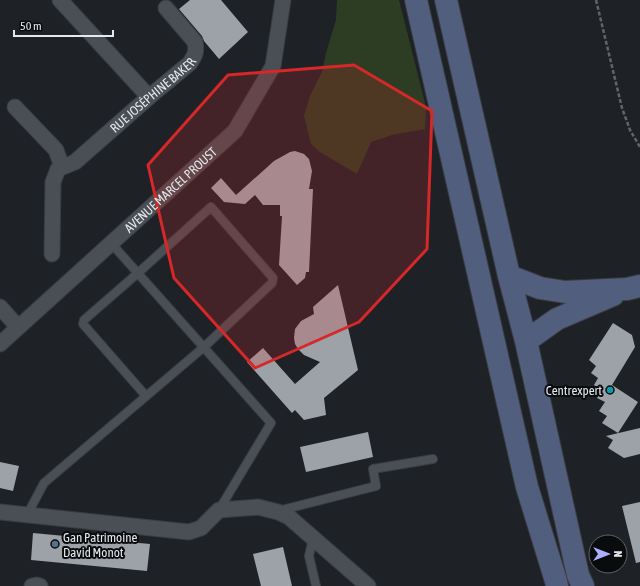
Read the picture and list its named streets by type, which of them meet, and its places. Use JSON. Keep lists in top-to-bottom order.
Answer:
{
  "streets": {
    "street": ["RUE JOSÉPHINE BAKER", "AVENUE MARCEL PROUST"]
  },
  "places": ["Centrexpert", "Gan Patrimoine David Monot"],
  "scale_bar": "50 m",
  "north": "right"
}
